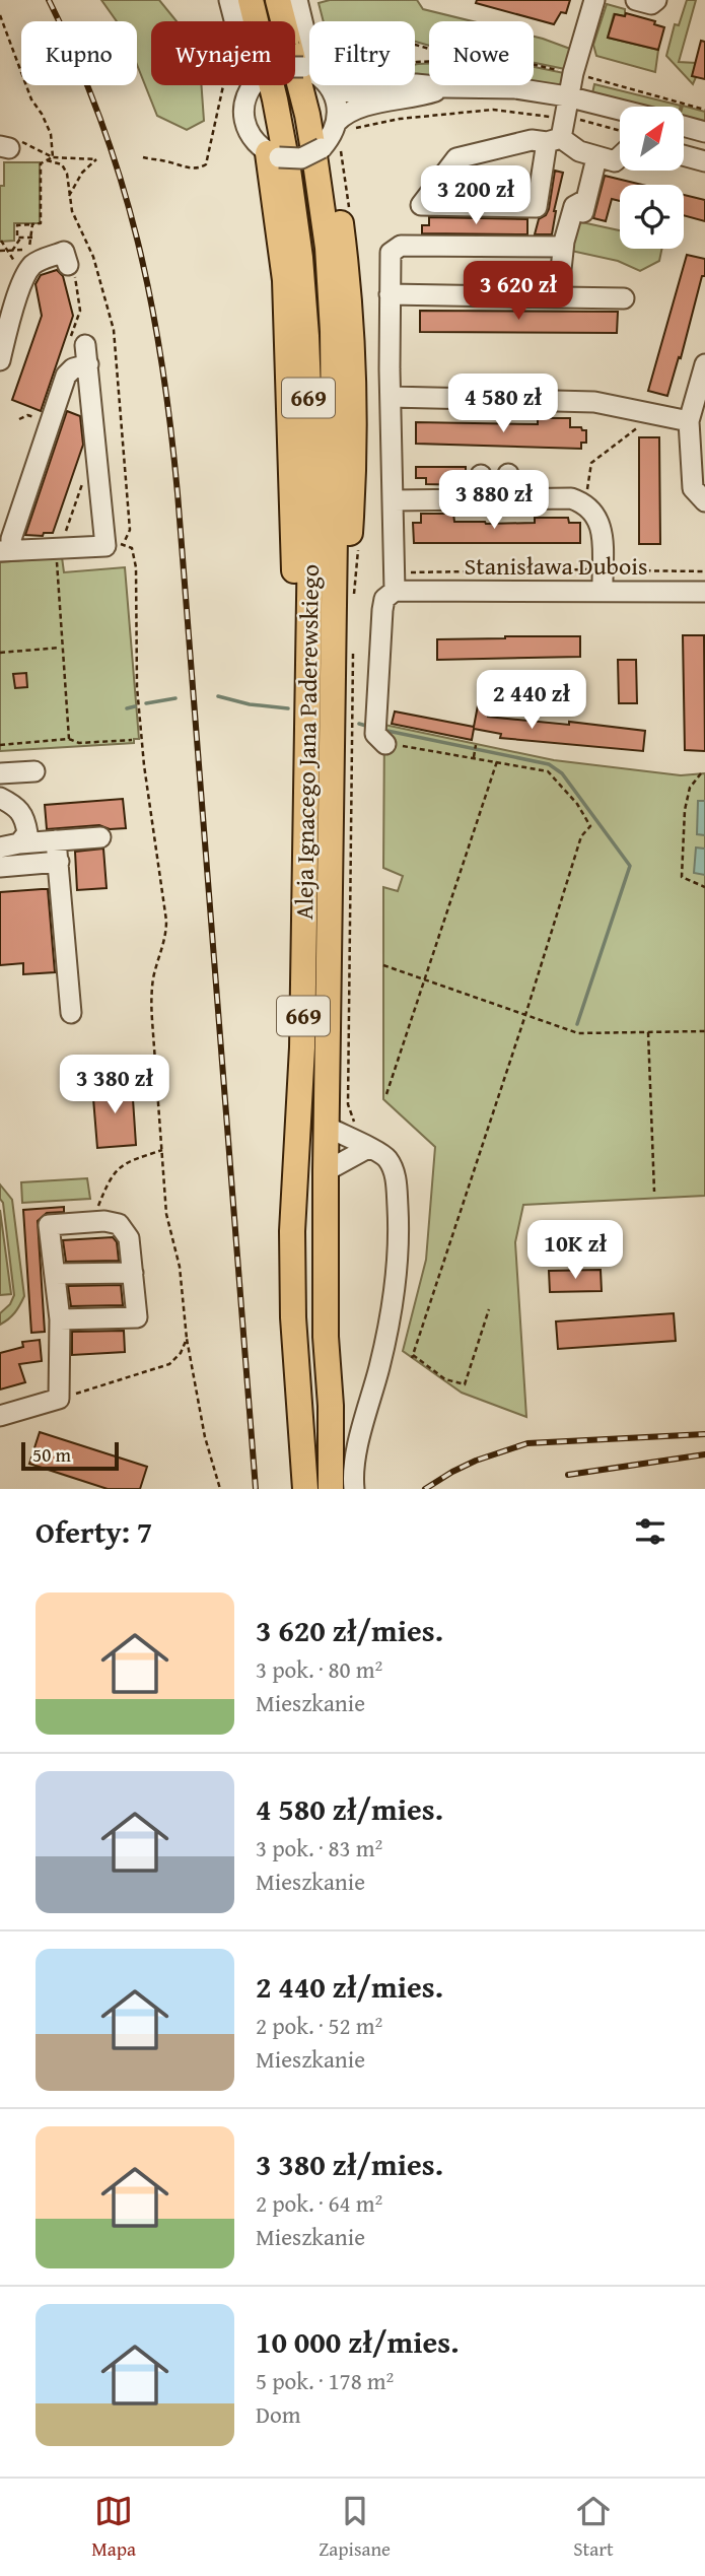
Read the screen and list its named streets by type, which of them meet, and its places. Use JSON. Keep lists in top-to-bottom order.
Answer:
{
  "streets": {
    "main road": ["669", "Aleja Ignacego Jana Paderewskiego"],
    "street": ["Stanisława Dubois"]
  },
  "scale_bar": "50 m",
  "north": "top right",
  "page": {
    "chip": [
      "Kupno",
      "Wynajem",
      "Filtry",
      "Nowe"
    ],
    "price": [
      "3 200 zł",
      "3 620 zł",
      "4 580 zł",
      "3 880 zł",
      "2 440 zł",
      "3 380 zł",
      "10K zł"
    ],
    "scale": "50 m",
    "heading": "Oferty: 7",
    "list": [
      {
        "name": "3 620 zł/mies.",
        "note": "3 pok. · 80 m² · Mieszkanie"
      },
      {
        "name": "4 580 zł/mies.",
        "note": "3 pok. · 83 m² · Mieszkanie"
      },
      {
        "name": "2 440 zł/mies.",
        "note": "2 pok. · 52 m² · Mieszkanie"
      },
      {
        "name": "3 380 zł/mies.",
        "note": "2 pok. · 64 m² · Mieszkanie"
      },
      {
        "name": "10 000 zł/mies.",
        "note": "5 pok. · 178 m² · Dom"
      }
    ],
    "tabs": ["Mapa", "Zapisane", "Start"]
  }
}
